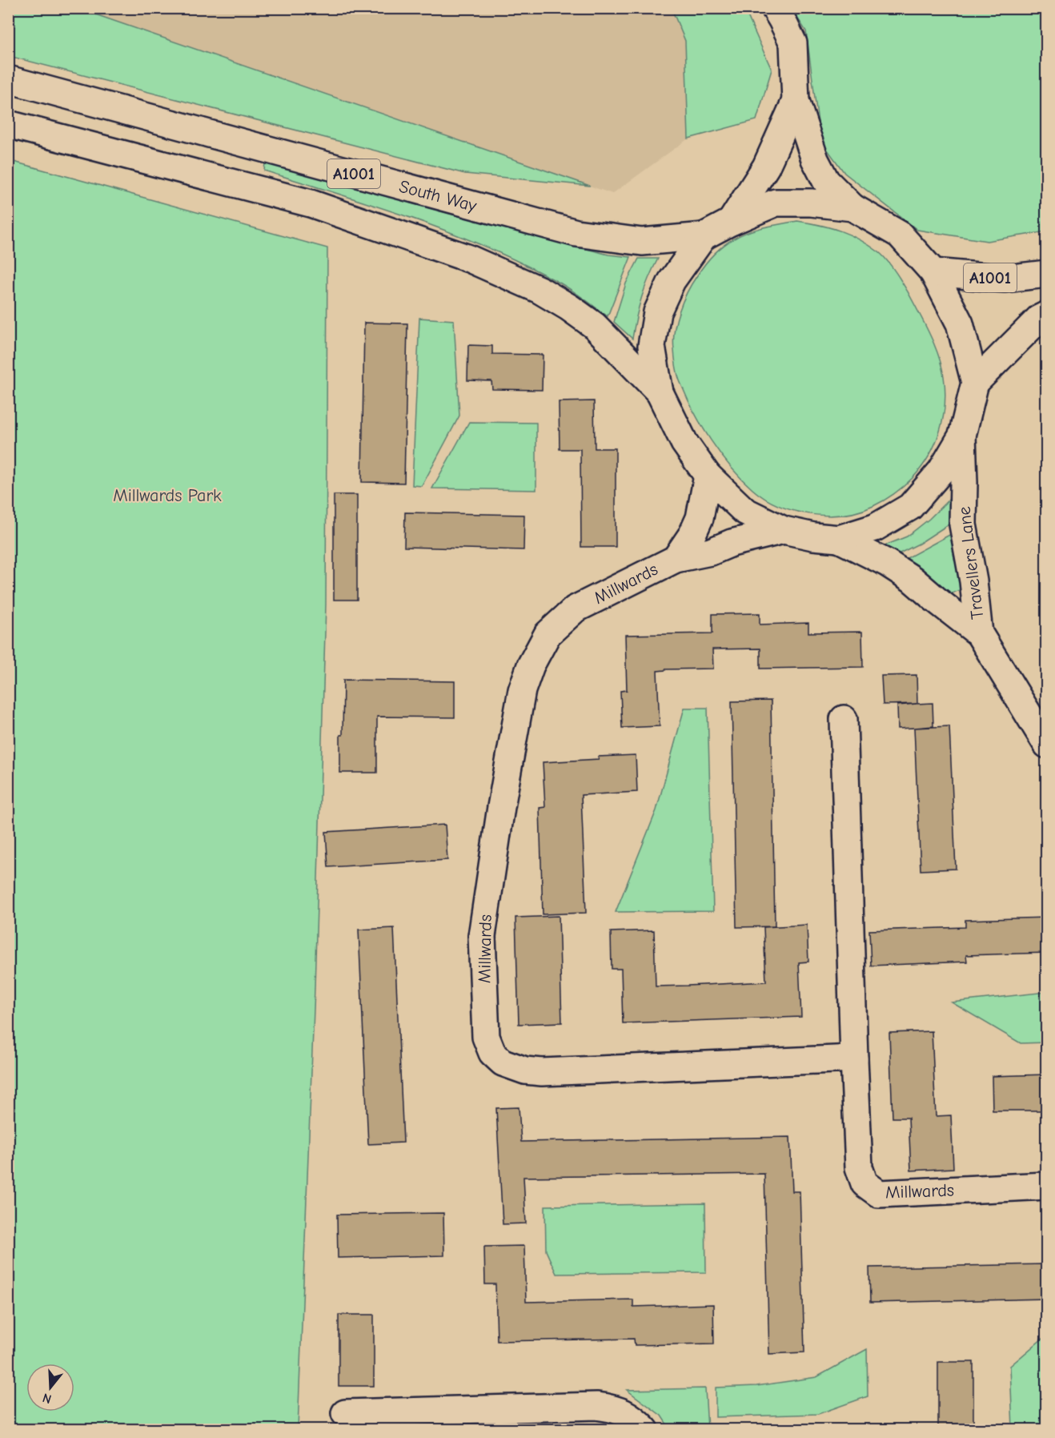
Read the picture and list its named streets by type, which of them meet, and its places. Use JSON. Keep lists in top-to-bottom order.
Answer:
{
  "streets": {
    "street": [
      "A1001",
      "South Way",
      "Travellers Lane",
      "Millwards"
    ]
  },
  "parks": ["Millwards Park"],
  "north": "bottom"
}
